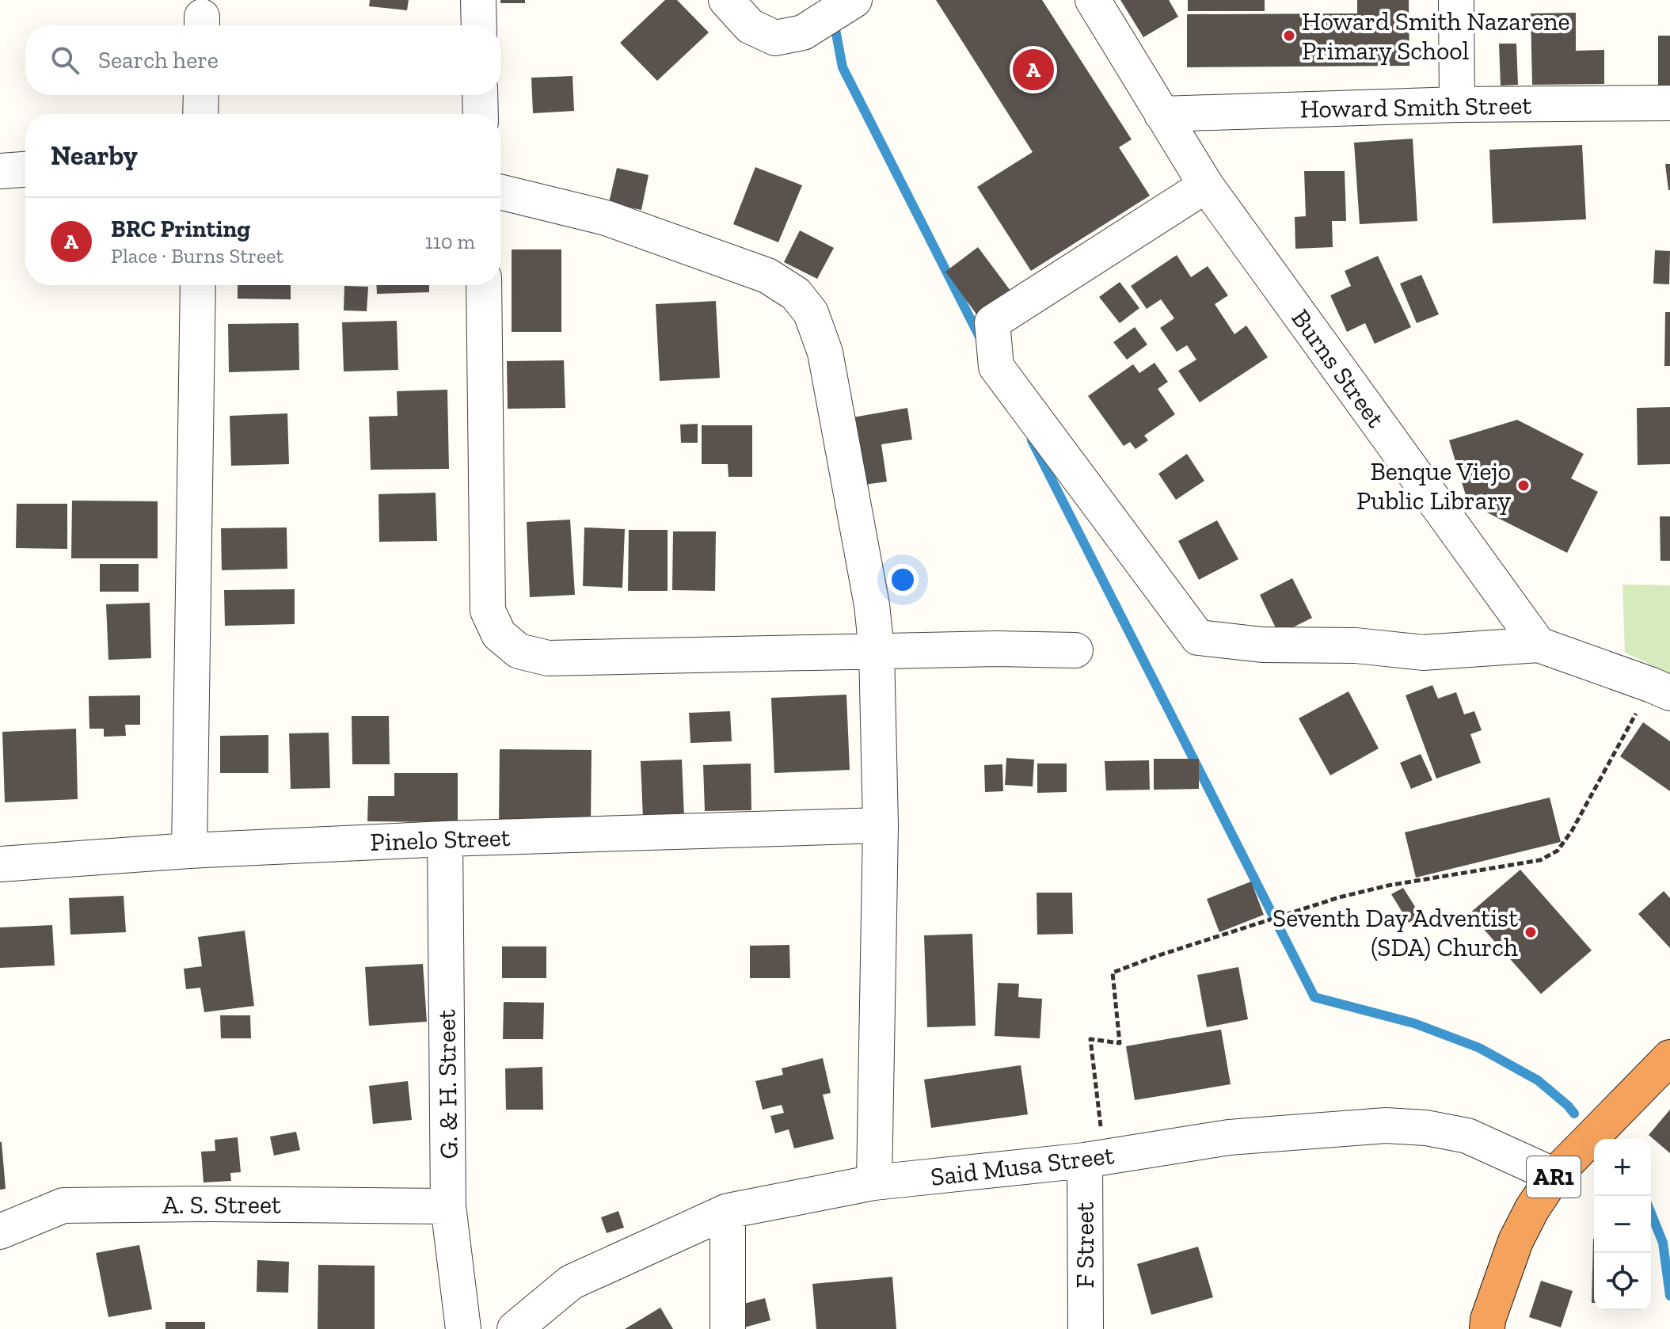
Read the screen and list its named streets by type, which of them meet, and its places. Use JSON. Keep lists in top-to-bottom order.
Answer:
{
  "streets": {
    "highway": ["AR1"],
    "street": [
      "Howard Smith Street",
      "Burns Street",
      "Pinelo Street",
      "G. & H. Street",
      "Said Musa Street",
      "A. S. Street",
      "F Street"
    ]
  },
  "crossings": [
    ["Howard Smith Street", "Burns Street"],
    ["Pinelo Street", "G. & H. Street"],
    ["G. & H. Street", "A. S. Street"],
    ["Said Musa Street", "AR1"],
    ["Said Musa Street", "F Street"]
  ],
  "places": ["Howard Smith Nazarene Primary School", "Benque Viejo Public Library", "Seventh Day Adventist (SDA) Church"],
  "page": {
    "search": "Search here",
    "pins": "A",
    "heading": "Nearby",
    "list": [
      {
        "mark": "A",
        "name": "BRC Printing",
        "note": "Place · Burns Street",
        "value": "110 m"
      }
    ],
    "map_buttons": ["+", "−"]
  }
}
